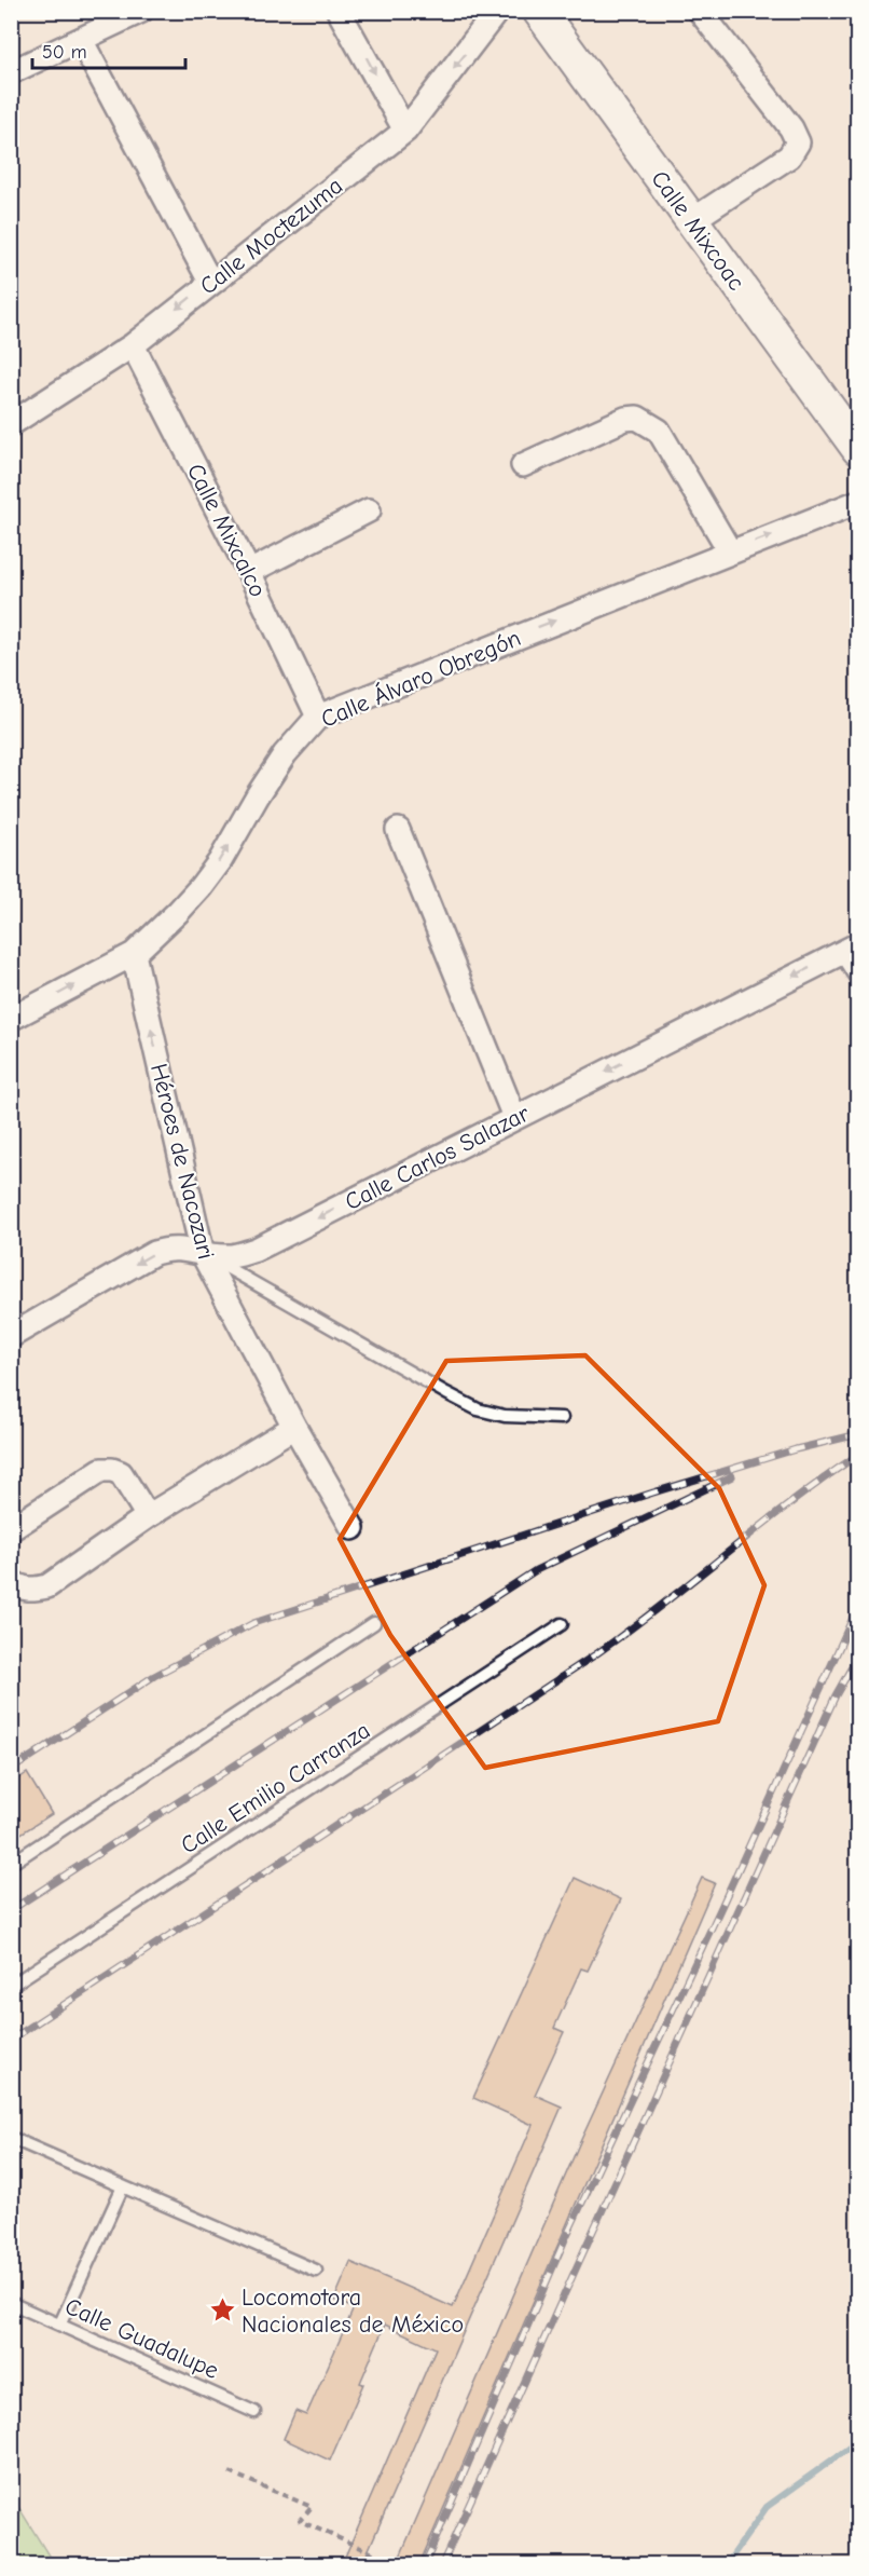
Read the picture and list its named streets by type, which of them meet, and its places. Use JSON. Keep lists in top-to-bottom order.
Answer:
{
  "streets": {
    "street": [
      "Calle Mixcoac",
      "Calle Moctezuma",
      "Calle Mixcalco",
      "Calle Álvaro Obregón",
      "Calle Carlos Salazar",
      "Héroes de Nacozari"
    ],
    "lane": ["Calle Emilio Carranza", "Calle Guadalupe"]
  },
  "crossings": [
    ["Calle Moctezuma", "Calle Mixcalco"],
    ["Calle Mixcalco", "Calle Álvaro Obregón"],
    ["Calle Álvaro Obregón", "Héroes de Nacozari"],
    ["Calle Carlos Salazar", "Héroes de Nacozari"]
  ],
  "one_way": [
    "Calle Moctezuma",
    "Calle Álvaro Obregón",
    "Calle Carlos Salazar",
    "Héroes de Nacozari"
  ],
  "places": {
    "place": ["Locomotora Nacionales de México"]
  },
  "scale_bar": "50 m"
}
